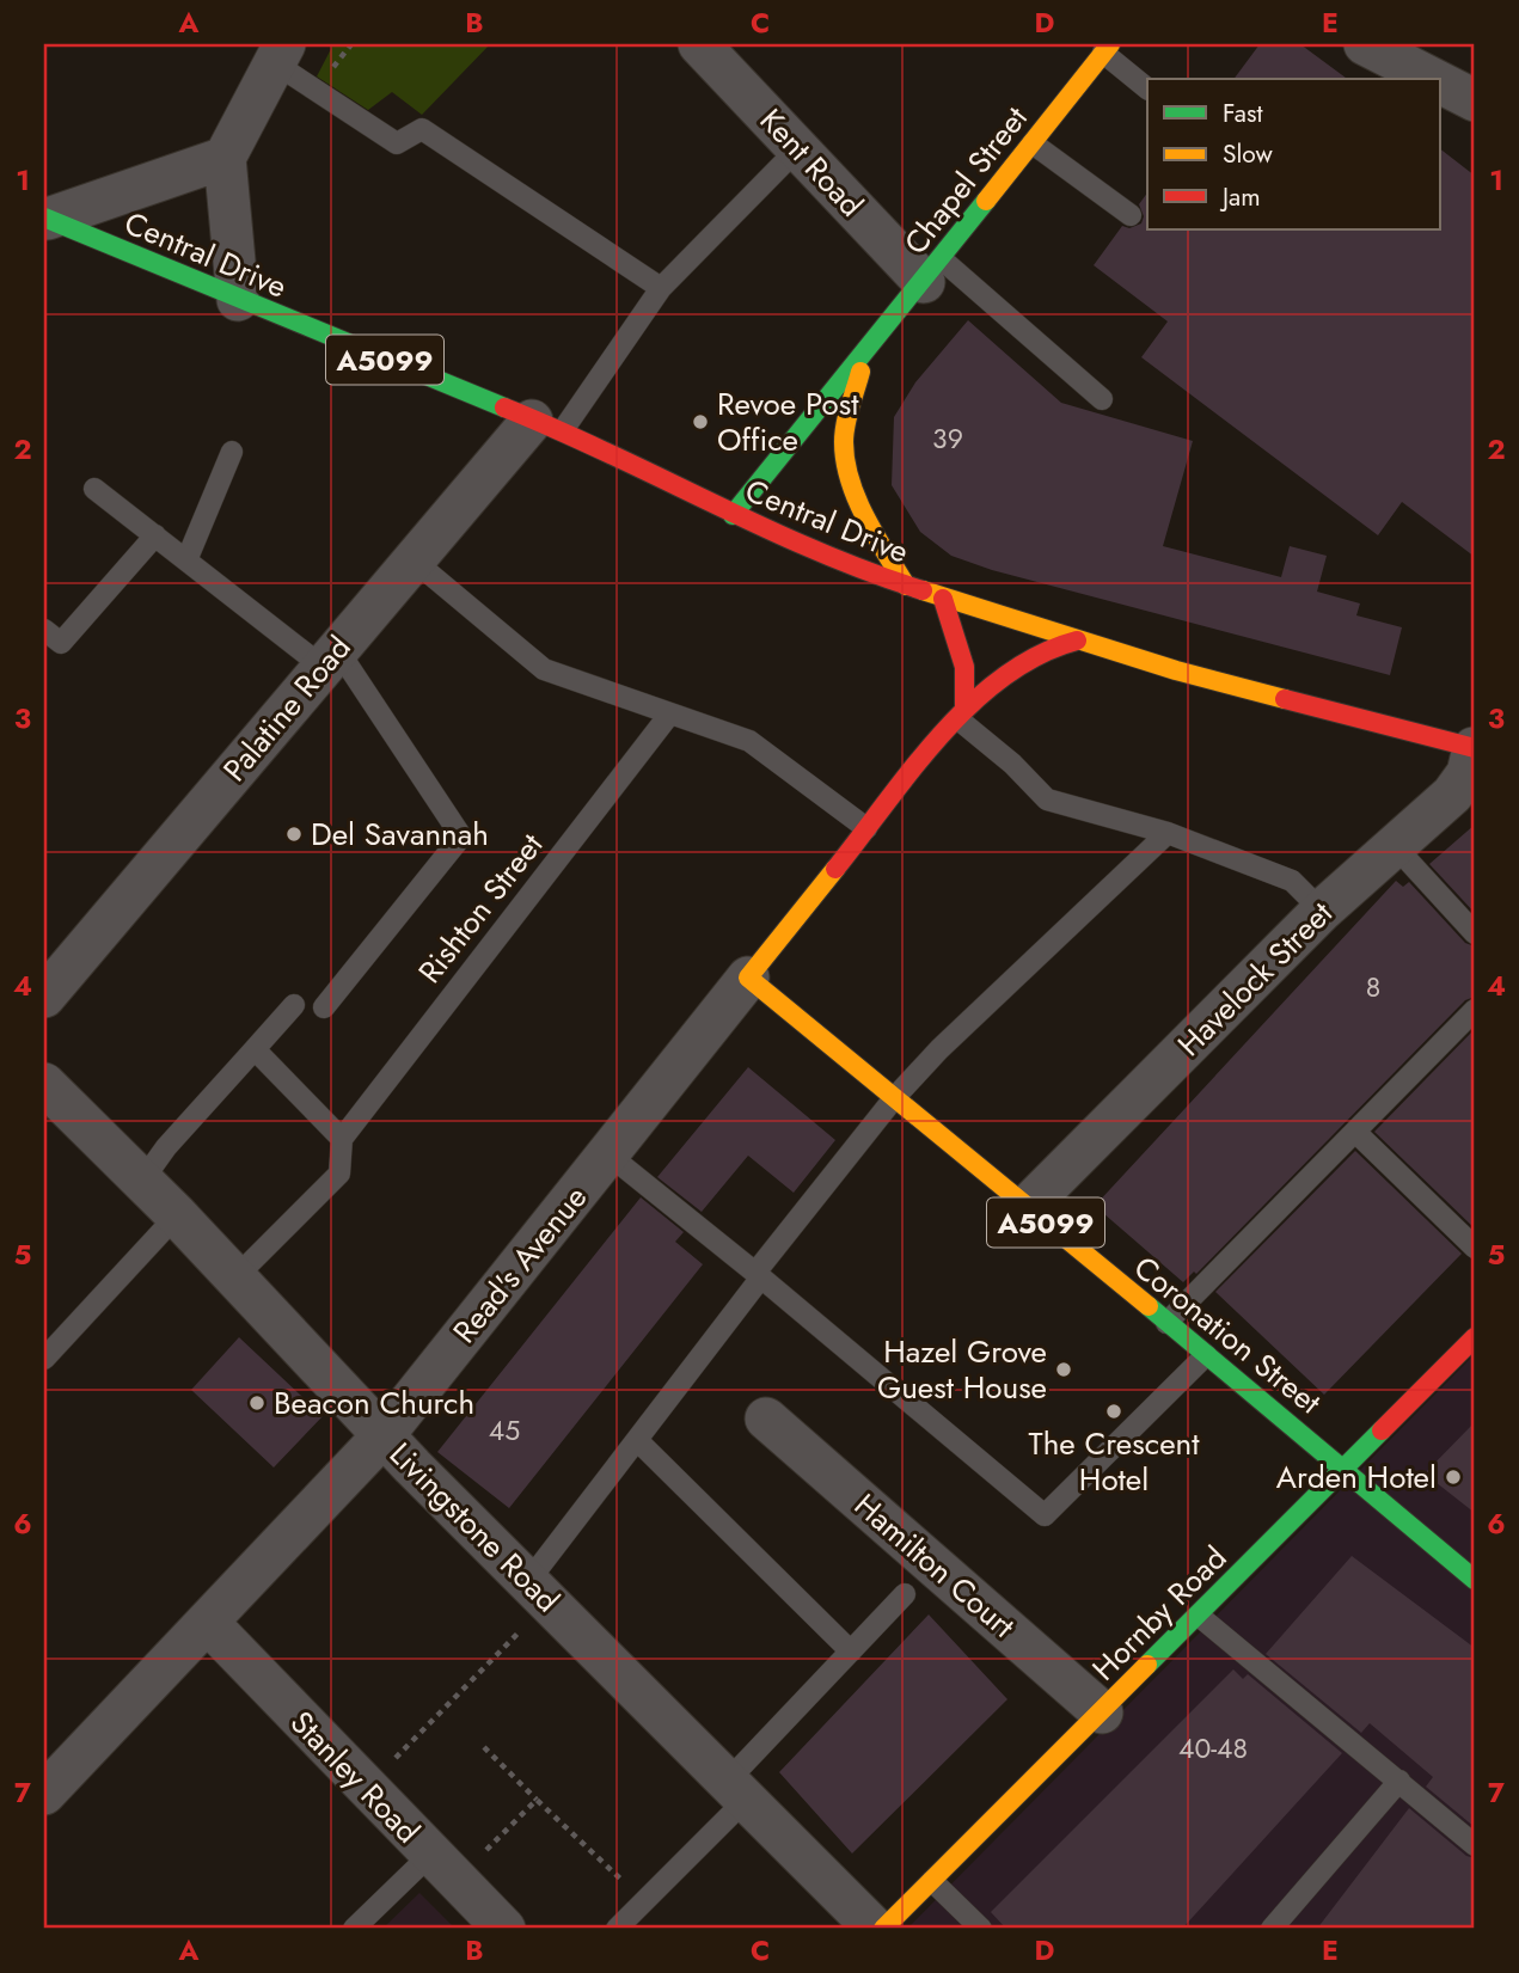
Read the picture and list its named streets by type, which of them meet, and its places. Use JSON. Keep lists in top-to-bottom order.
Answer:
{
  "streets": {
    "main road": [
      "Chapel Street",
      "Central Drive",
      "A5099",
      "Read's Avenue",
      "Coronation Street",
      "Hornby Road"
    ],
    "street": [
      "Kent Road",
      "Palatine Road",
      "Havelock Street",
      "Livingstone Road",
      "Hamilton Court",
      "Stanley Road"
    ],
    "lane": ["Rishton Street"]
  },
  "crossings": [
    ["Kent Road", "Chapel Street"],
    ["Chapel Street", "Central Drive"],
    ["Central Drive", "Palatine Road"],
    ["Central Drive", "Havelock Street"],
    ["Central Drive", "Read's Avenue"],
    ["Havelock Street", "Coronation Street"],
    ["Read's Avenue", "Coronation Street"],
    ["Read's Avenue", "Livingstone Road"],
    ["Read's Avenue", "Stanley Road"],
    ["Coronation Street", "Hornby Road"],
    ["Hamilton Court", "Hornby Road"]
  ],
  "places": [
    "Revoe Post Office",
    "Del Savannah",
    "Hazel Grove Guest House",
    "Beacon Church",
    "The Crescent Hotel",
    "Arden Hotel"
  ],
  "house_numbers": [
    "39",
    "8",
    "45",
    "40-48"
  ],
  "legend": ["Fast", "Slow", "Jam"],
  "grid": {
    "columns": [
      "A",
      "B",
      "C",
      "D",
      "E"
    ],
    "rows": [
      "1",
      "2",
      "3",
      "4",
      "5",
      "6",
      "7"
    ]
  }
}
